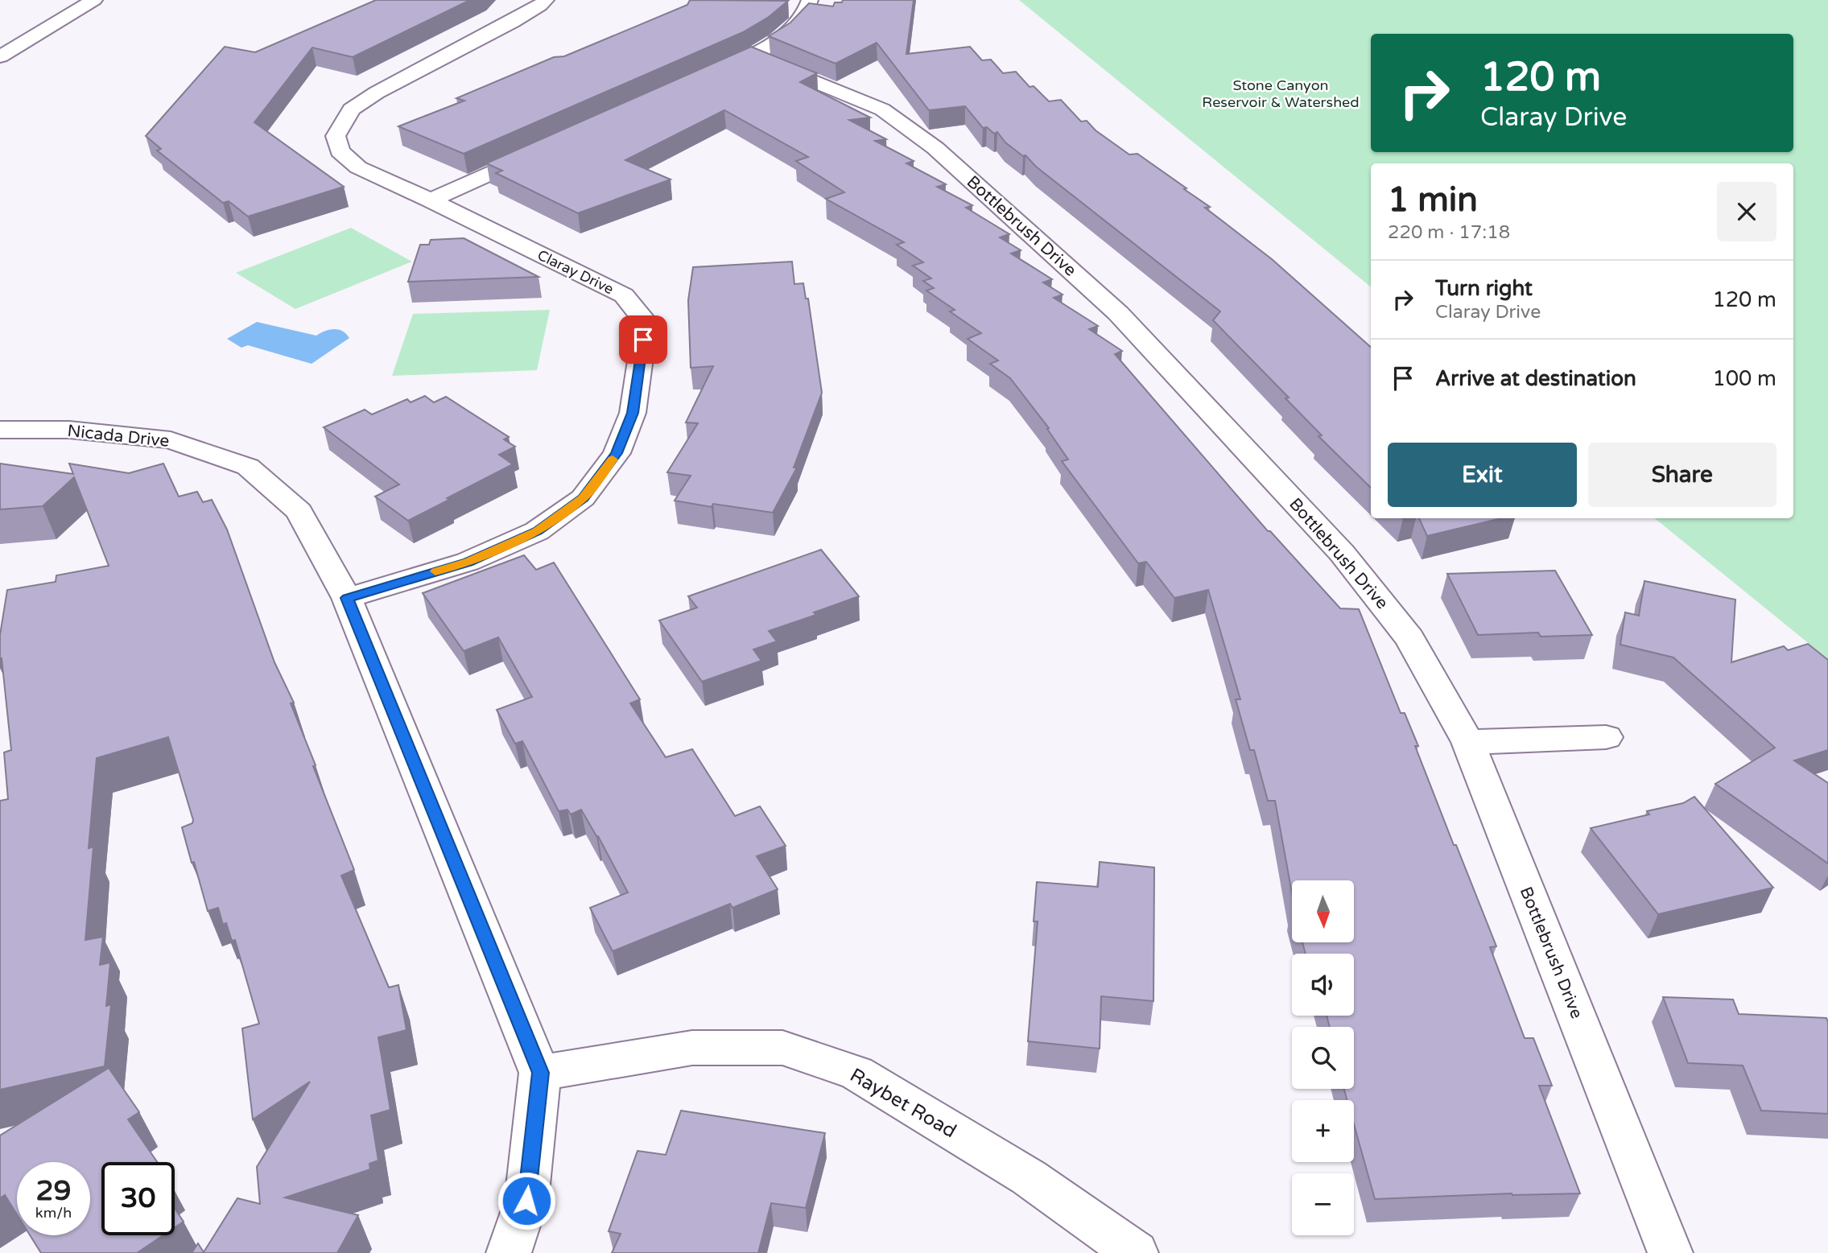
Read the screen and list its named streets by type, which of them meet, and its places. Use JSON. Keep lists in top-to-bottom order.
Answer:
{
  "streets": {
    "street": [
      "Bottlebrush Drive",
      "Claray Drive",
      "Nicada Drive",
      "Raybet Road"
    ]
  },
  "crossings": [
    ["Claray Drive", "Nicada Drive"],
    ["Nicada Drive", "Raybet Road"]
  ],
  "parks": ["Stone Canyon Reservoir & Watershed"],
  "north": "bottom",
  "page": {
    "turn": ["120 m", "Claray Drive"],
    "heading": ["1 min", "220 m · 17:18"],
    "list": [
      {
        "name": "Turn right",
        "note": "Claray Drive",
        "value": "120 m"
      },
      {
        "name": "Arrive at destination",
        "value": "100 m"
      }
    ],
    "buttons": ["Exit", "Share"],
    "map_buttons": ["+", "−"],
    "speed": "29 km/h",
    "limit": "30"
  }
}
